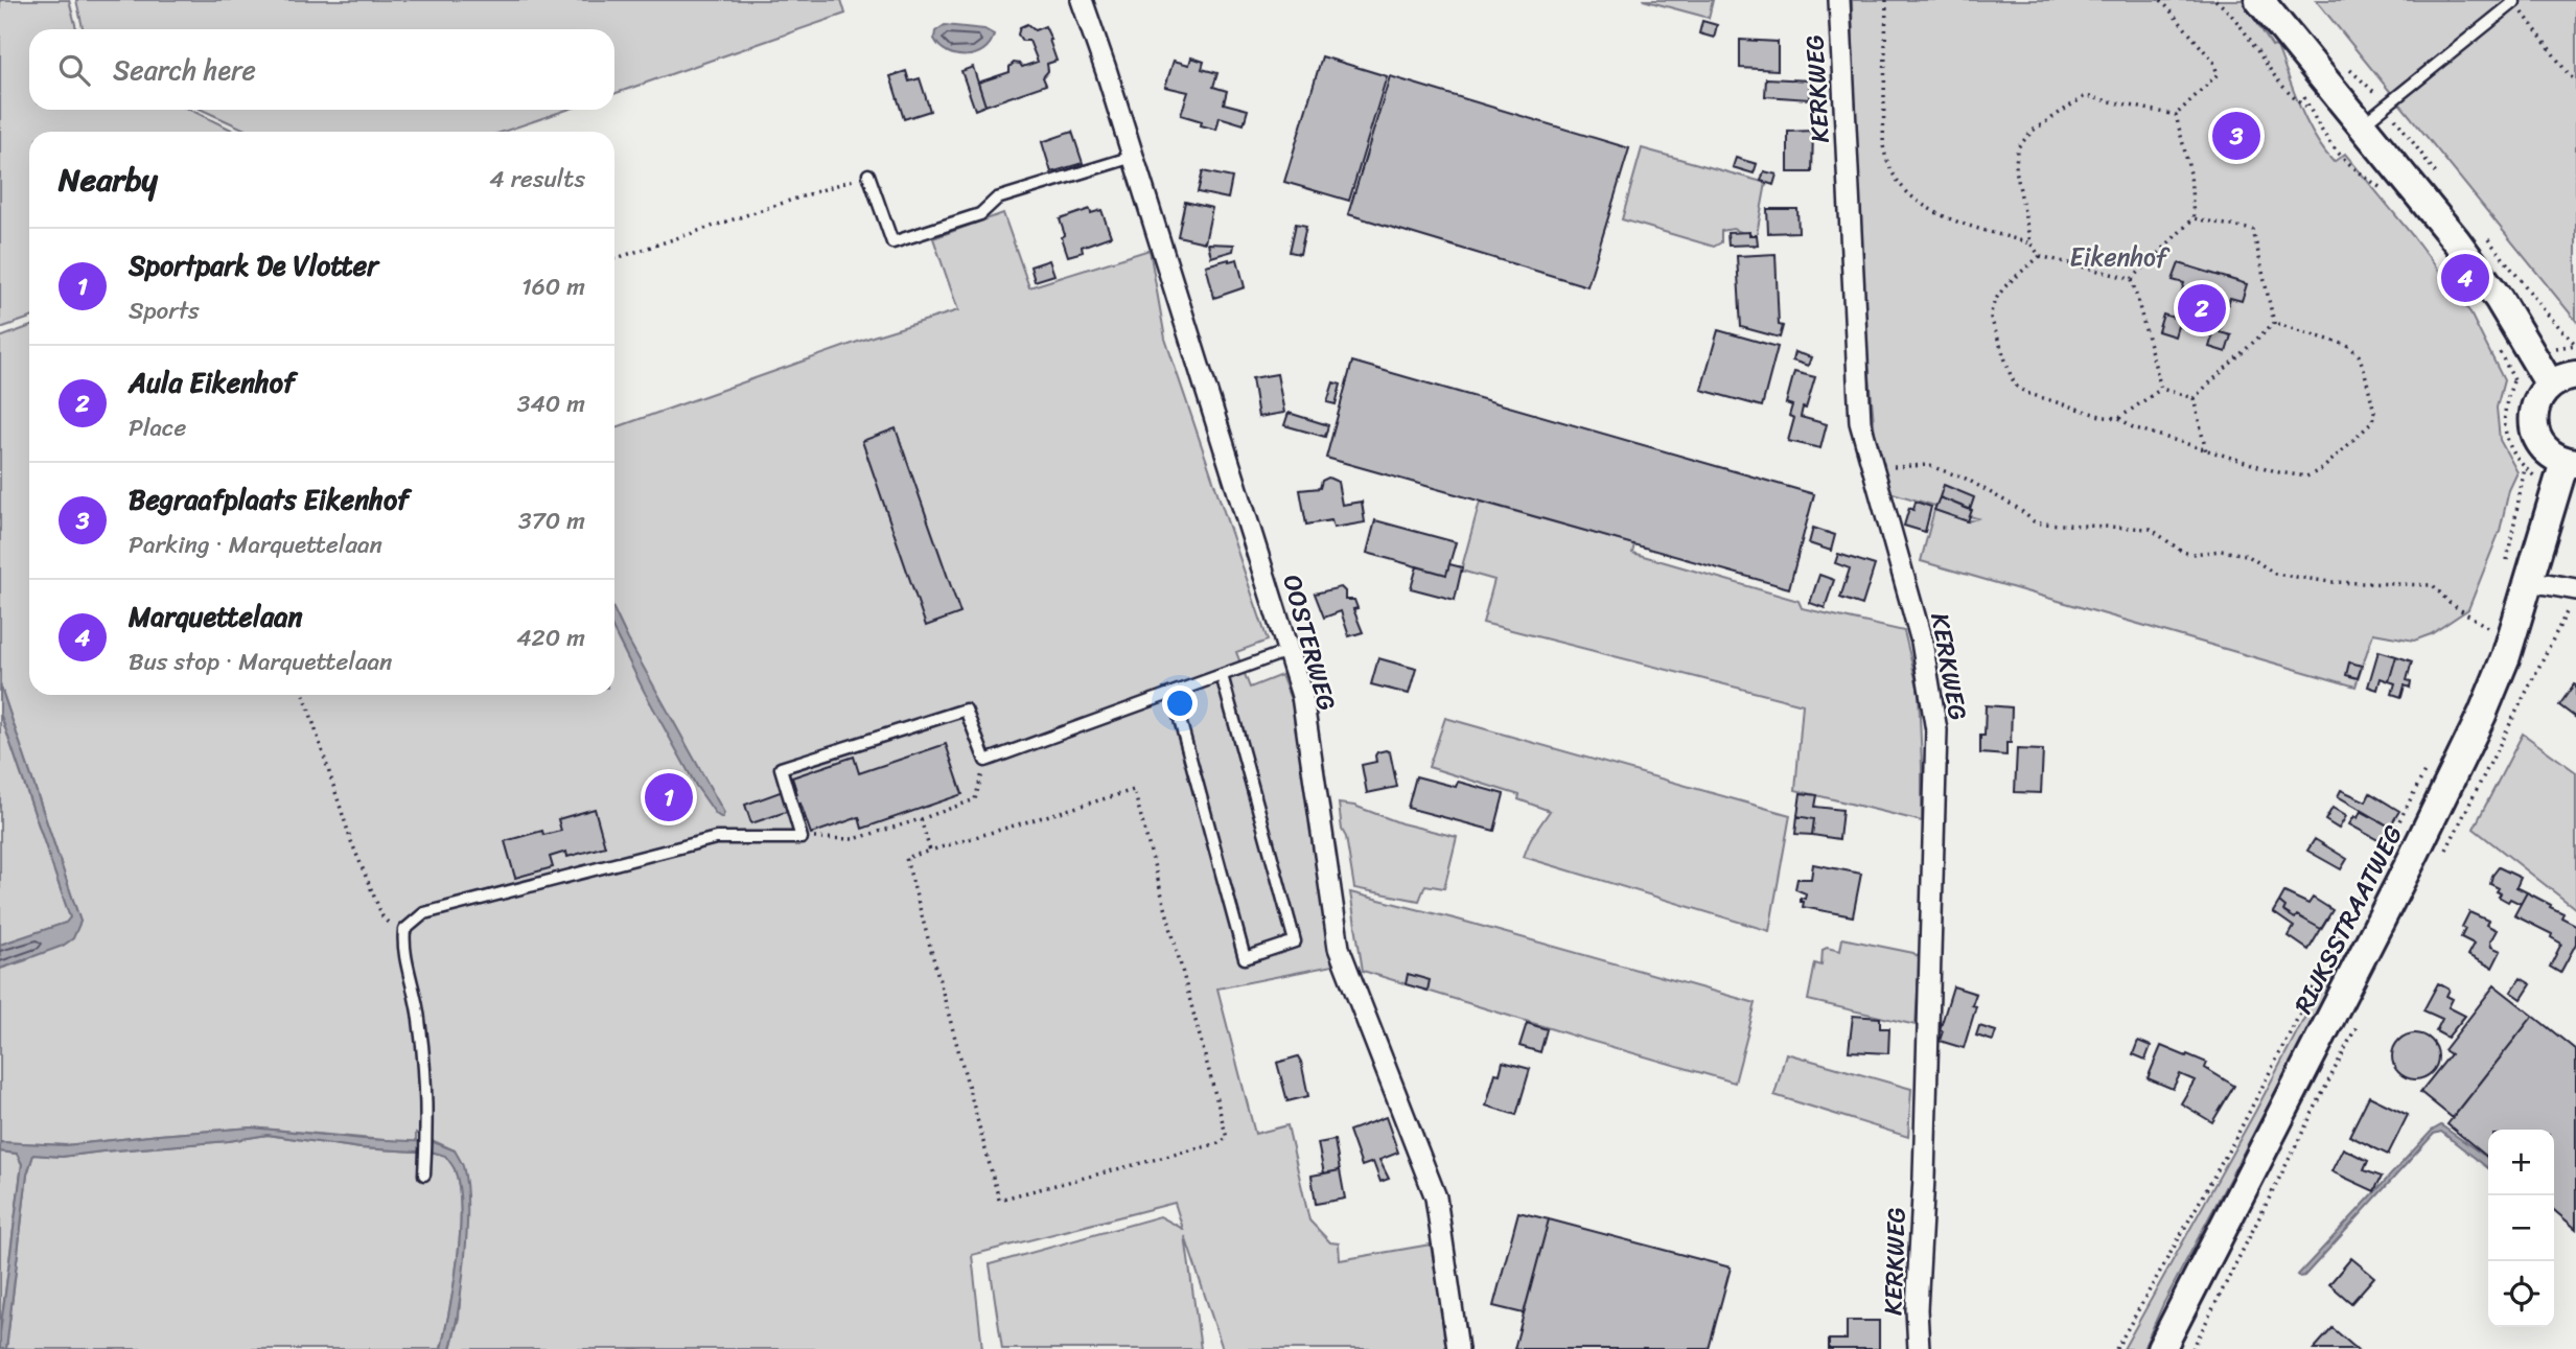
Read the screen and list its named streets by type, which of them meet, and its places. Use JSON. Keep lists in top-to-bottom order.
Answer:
{
  "streets": {
    "main road": ["RIJKSSTRAATWEG"],
    "street": ["KERKWEG", "OOSTERWEG"]
  },
  "parks": ["Eikenhof"],
  "page": {
    "search": "Search here",
    "pins": [
      "3",
      "4",
      "2",
      "1"
    ],
    "heading": ["Nearby", "4 results"],
    "list": [
      {
        "mark": "1",
        "name": "Sportpark De Vlotter",
        "note": "Sports",
        "value": "160 m"
      },
      {
        "mark": "2",
        "name": "Aula Eikenhof",
        "note": "Place",
        "value": "340 m"
      },
      {
        "mark": "3",
        "name": "Begraafplaats Eikenhof",
        "note": "Parking · Marquettelaan",
        "value": "370 m"
      },
      {
        "mark": "4",
        "name": "Marquettelaan",
        "note": "Bus stop · Marquettelaan",
        "value": "420 m"
      }
    ],
    "map_buttons": ["+", "−"]
  }
}
